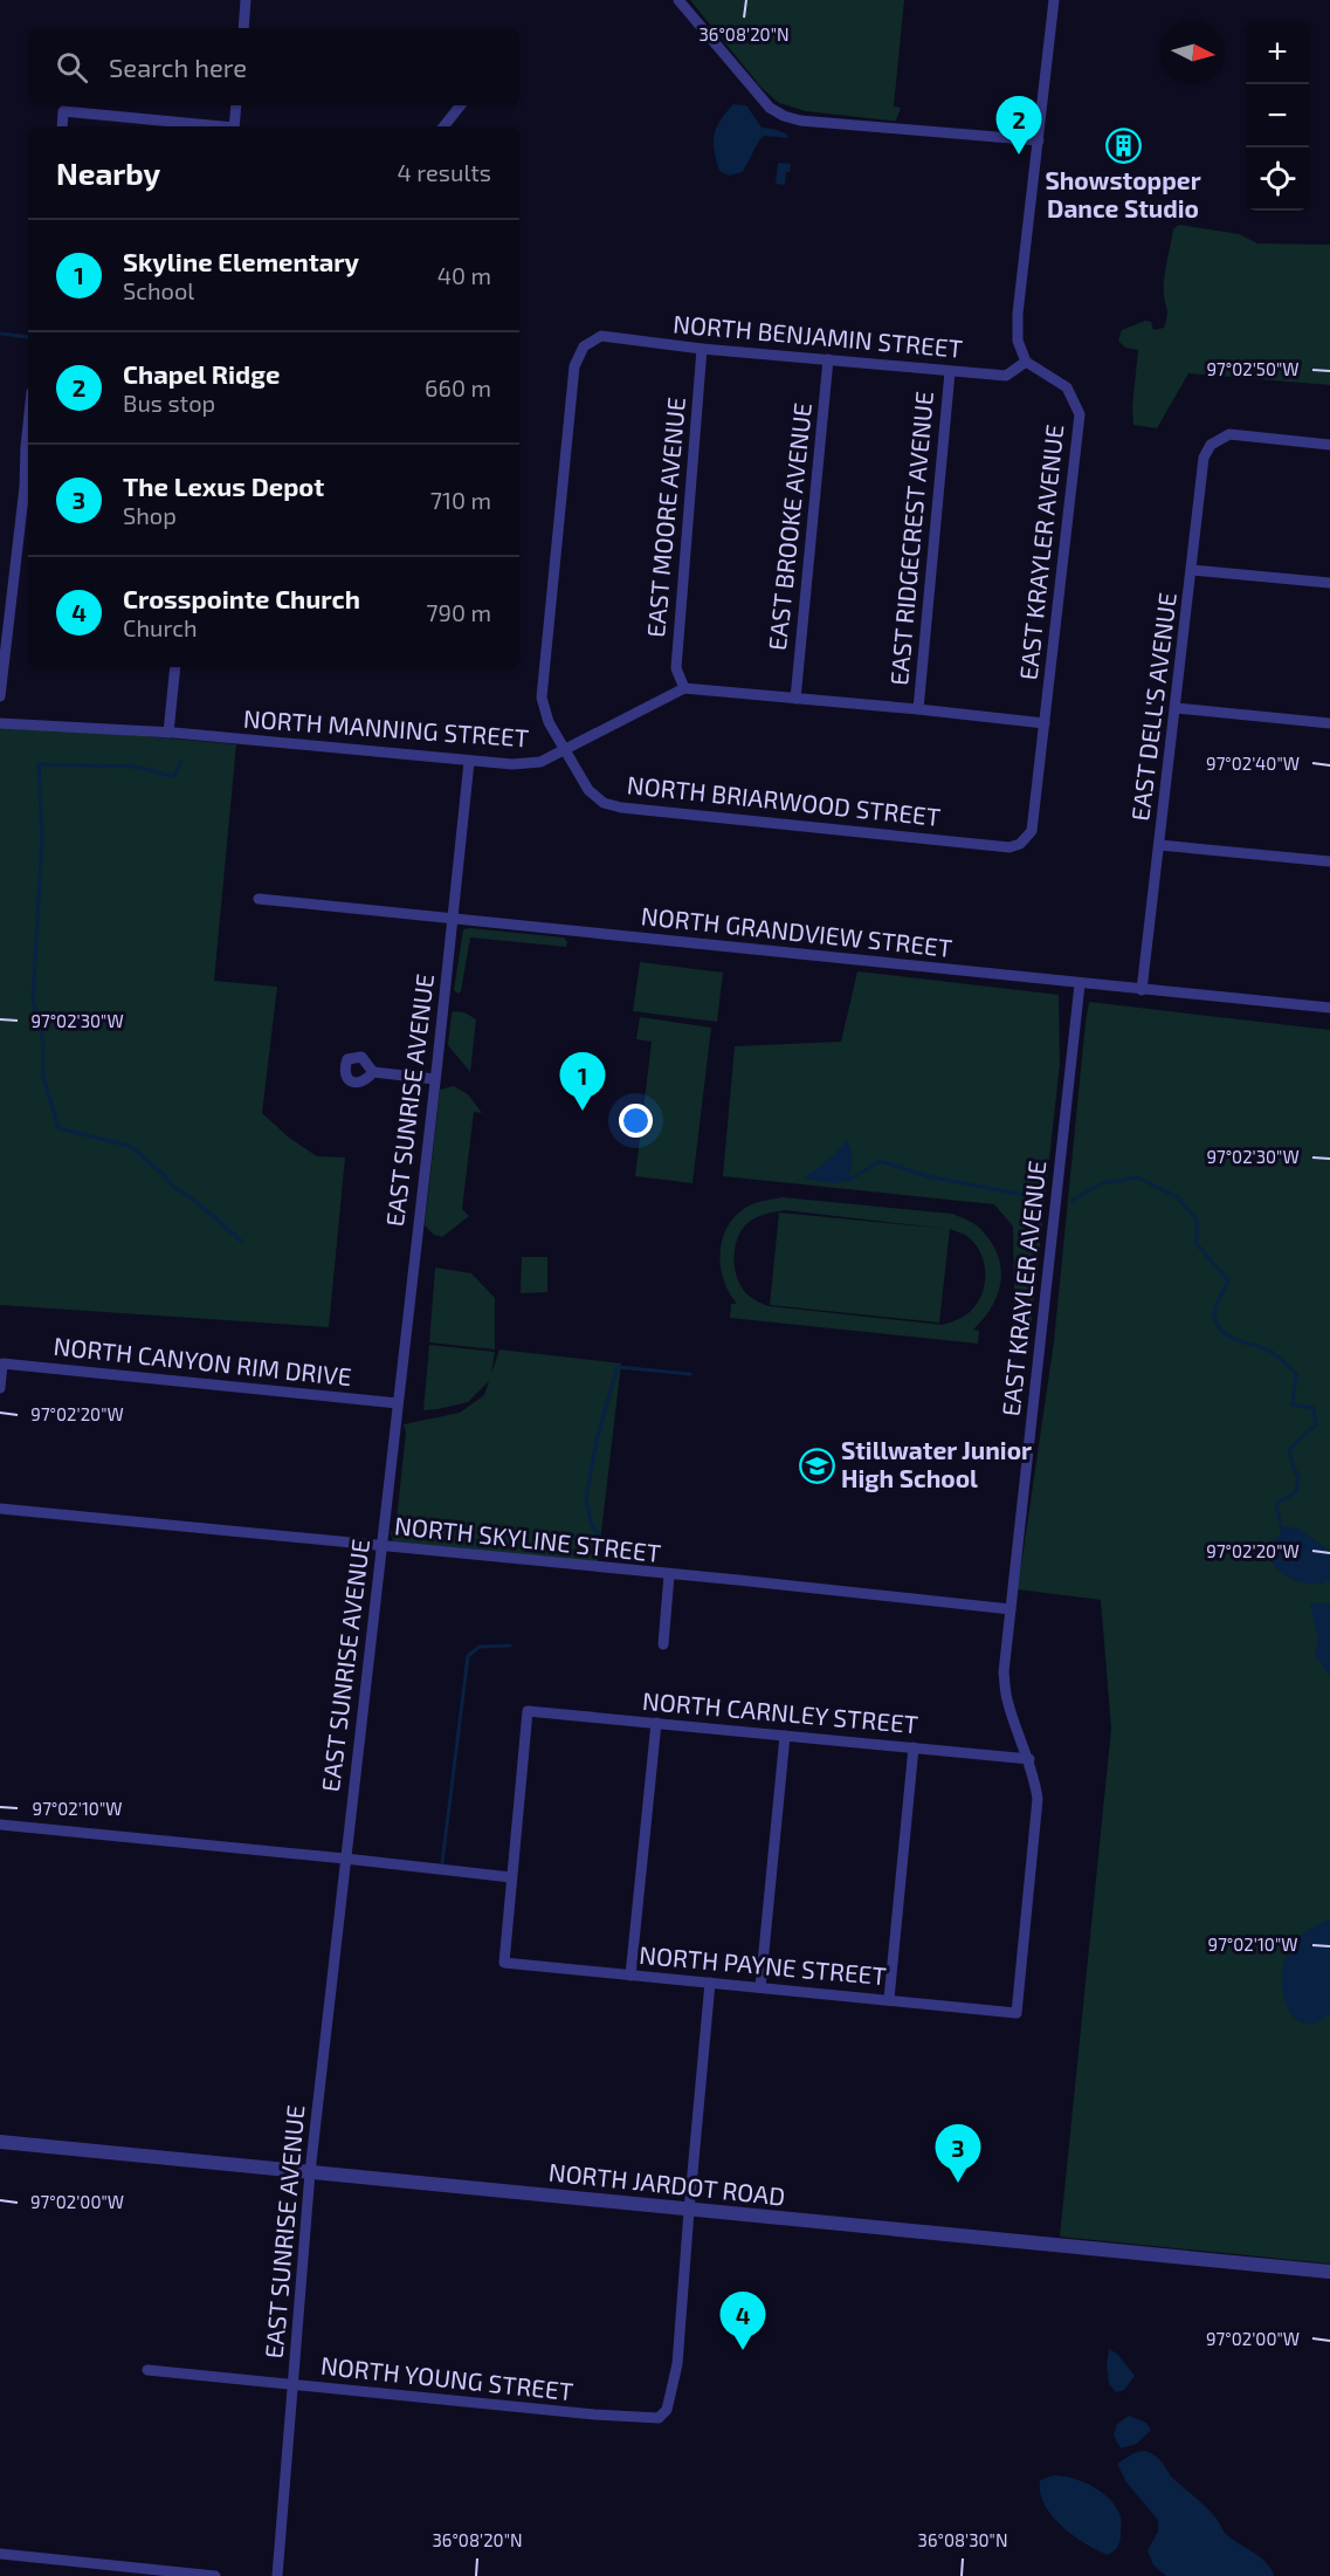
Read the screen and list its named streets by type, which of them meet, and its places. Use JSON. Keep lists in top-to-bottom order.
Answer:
{
  "streets": {
    "street": [
      "NORTH BENJAMIN STREET",
      "EAST MOORE AVENUE",
      "EAST BROOKE AVENUE",
      "EAST RIDGECREST AVENUE",
      "EAST KRAYLER AVENUE",
      "EAST DELL'S AVENUE",
      "NORTH MANNING STREET",
      "NORTH BRIARWOOD STREET",
      "NORTH GRANDVIEW STREET",
      "EAST SUNRISE AVENUE",
      "NORTH CANYON RIM DRIVE",
      "NORTH SKYLINE STREET",
      "NORTH CARNLEY STREET",
      "NORTH PAYNE STREET",
      "NORTH JARDOT ROAD",
      "NORTH YOUNG STREET"
    ]
  },
  "crossings": [
    ["NORTH BENJAMIN STREET", "EAST MOORE AVENUE"],
    ["NORTH BENJAMIN STREET", "EAST BROOKE AVENUE"],
    ["NORTH BENJAMIN STREET", "EAST RIDGECREST AVENUE"],
    ["NORTH BENJAMIN STREET", "EAST KRAYLER AVENUE"],
    ["NORTH BENJAMIN STREET", "NORTH BRIARWOOD STREET"],
    ["EAST MOORE AVENUE", "NORTH MANNING STREET"],
    ["EAST KRAYLER AVENUE", "NORTH BRIARWOOD STREET"],
    ["EAST KRAYLER AVENUE", "NORTH GRANDVIEW STREET"],
    ["EAST KRAYLER AVENUE", "NORTH SKYLINE STREET"],
    ["EAST KRAYLER AVENUE", "NORTH CARNLEY STREET"],
    ["EAST KRAYLER AVENUE", "NORTH PAYNE STREET"],
    ["EAST DELL'S AVENUE", "NORTH GRANDVIEW STREET"],
    ["NORTH MANNING STREET", "NORTH BRIARWOOD STREET"],
    ["NORTH MANNING STREET", "EAST SUNRISE AVENUE"],
    ["NORTH GRANDVIEW STREET", "EAST SUNRISE AVENUE"],
    ["EAST SUNRISE AVENUE", "NORTH CANYON RIM DRIVE"],
    ["EAST SUNRISE AVENUE", "NORTH SKYLINE STREET"],
    ["EAST SUNRISE AVENUE", "NORTH JARDOT ROAD"],
    ["EAST SUNRISE AVENUE", "NORTH YOUNG STREET"],
    ["NORTH CARNLEY STREET", "NORTH PAYNE STREET"],
    ["NORTH JARDOT ROAD", "NORTH YOUNG STREET"]
  ],
  "places": {
    "building": ["Showstopper Dance Studio"],
    "school or university": ["Stillwater Junior High School"]
  },
  "north": "right",
  "page": {
    "map_buttons": ["+", "−"],
    "search": "Search here",
    "pins": [
      "2",
      "1",
      "3",
      "4"
    ],
    "heading": ["Nearby", "4 results"],
    "list": [
      {
        "mark": "1",
        "name": "Skyline Elementary",
        "note": "School",
        "value": "40 m"
      },
      {
        "mark": "2",
        "name": "Chapel Ridge",
        "note": "Bus stop",
        "value": "660 m"
      },
      {
        "mark": "3",
        "name": "The Lexus Depot",
        "note": "Shop",
        "value": "710 m"
      },
      {
        "mark": "4",
        "name": "Crosspointe Church",
        "note": "Church",
        "value": "790 m"
      }
    ]
  },
  "coordinates": [
    "36°08'20\"N",
    "97°02'50\"W",
    "97°02'40\"W",
    "97°02'30\"W",
    "97°02'20\"W",
    "97°02'10\"W",
    "97°02'00\"W",
    "36°08'30\"N"
  ]
}
